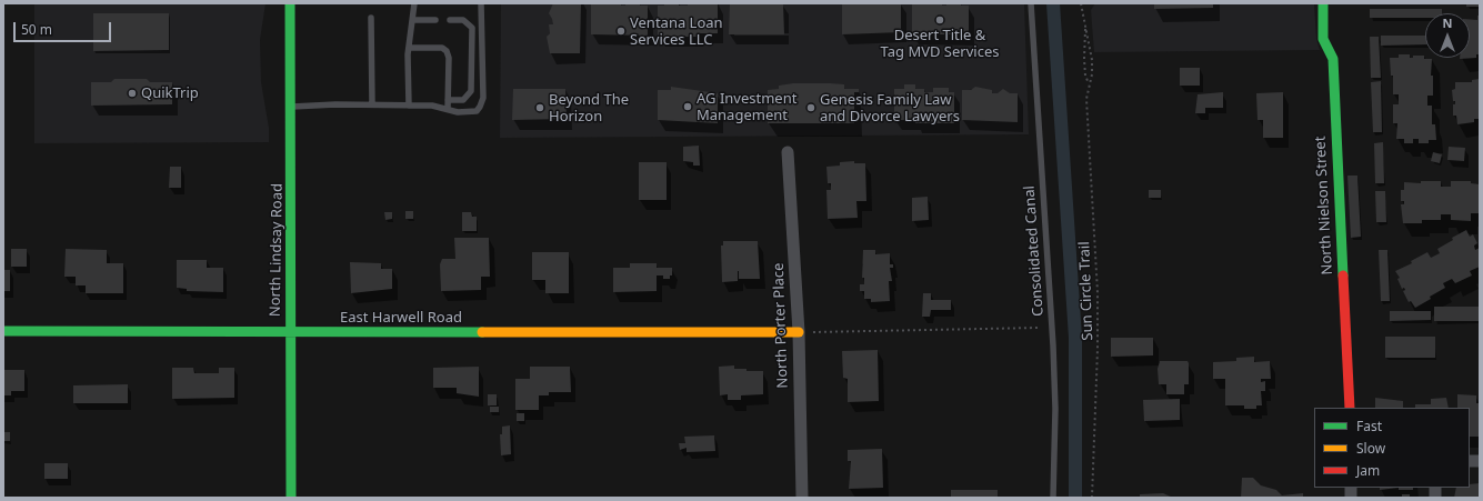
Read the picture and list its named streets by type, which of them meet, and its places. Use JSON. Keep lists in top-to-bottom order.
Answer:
{
  "streets": {
    "street": [
      "North Nielson Street",
      "North Lindsay Road",
      "East Harwell Road",
      "North Porter Place"
    ],
    "lane": ["Consolidated Canal"],
    "path": ["Sun Circle Trail"]
  },
  "crossings": [
    ["North Lindsay Road", "East Harwell Road"],
    ["East Harwell Road", "North Porter Place"]
  ],
  "places": [
    "Desert Title & Tag MVD Services",
    "Ventana Loan Services LLC",
    "QuikTrip",
    "AG Investment Management",
    "Beyond The Horizon",
    "Genesis Family Law and Divorce Lawyers"
  ],
  "legend": ["Fast", "Slow", "Jam"],
  "scale_bar": "50 m",
  "north": "top"
}
